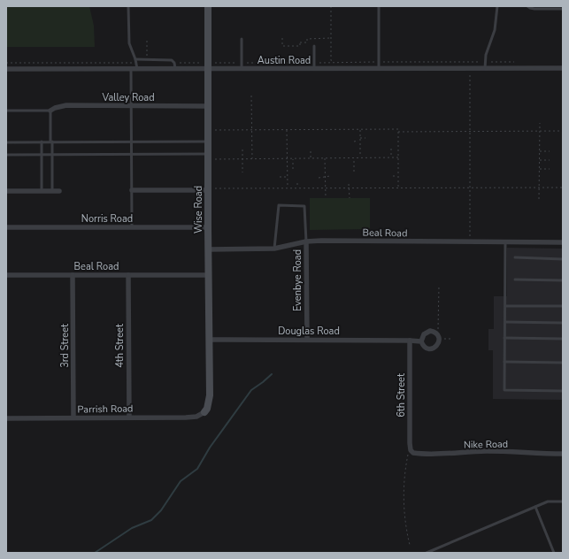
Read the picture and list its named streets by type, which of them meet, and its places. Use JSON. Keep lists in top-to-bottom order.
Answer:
{
  "streets": {
    "street": [
      "Austin Road",
      "Valley Road",
      "Wise Road",
      "Norris Road",
      "Beal Road",
      "Evenbye Road",
      "Douglas Road",
      "3rd Street",
      "4th Street",
      "6th Street",
      "Parrish Road",
      "Nike Road"
    ]
  },
  "crossings": [
    ["Austin Road", "Wise Road"],
    ["Valley Road", "Wise Road"],
    ["Wise Road", "Norris Road"],
    ["Wise Road", "Beal Road"],
    ["Wise Road", "Douglas Road"],
    ["Wise Road", "Parrish Road"],
    ["Beal Road", "Evenbye Road"],
    ["Beal Road", "3rd Street"],
    ["Beal Road", "4th Street"],
    ["Evenbye Road", "Douglas Road"],
    ["Douglas Road", "6th Street"],
    ["3rd Street", "Parrish Road"],
    ["4th Street", "Parrish Road"],
    ["6th Street", "Nike Road"]
  ]
}
